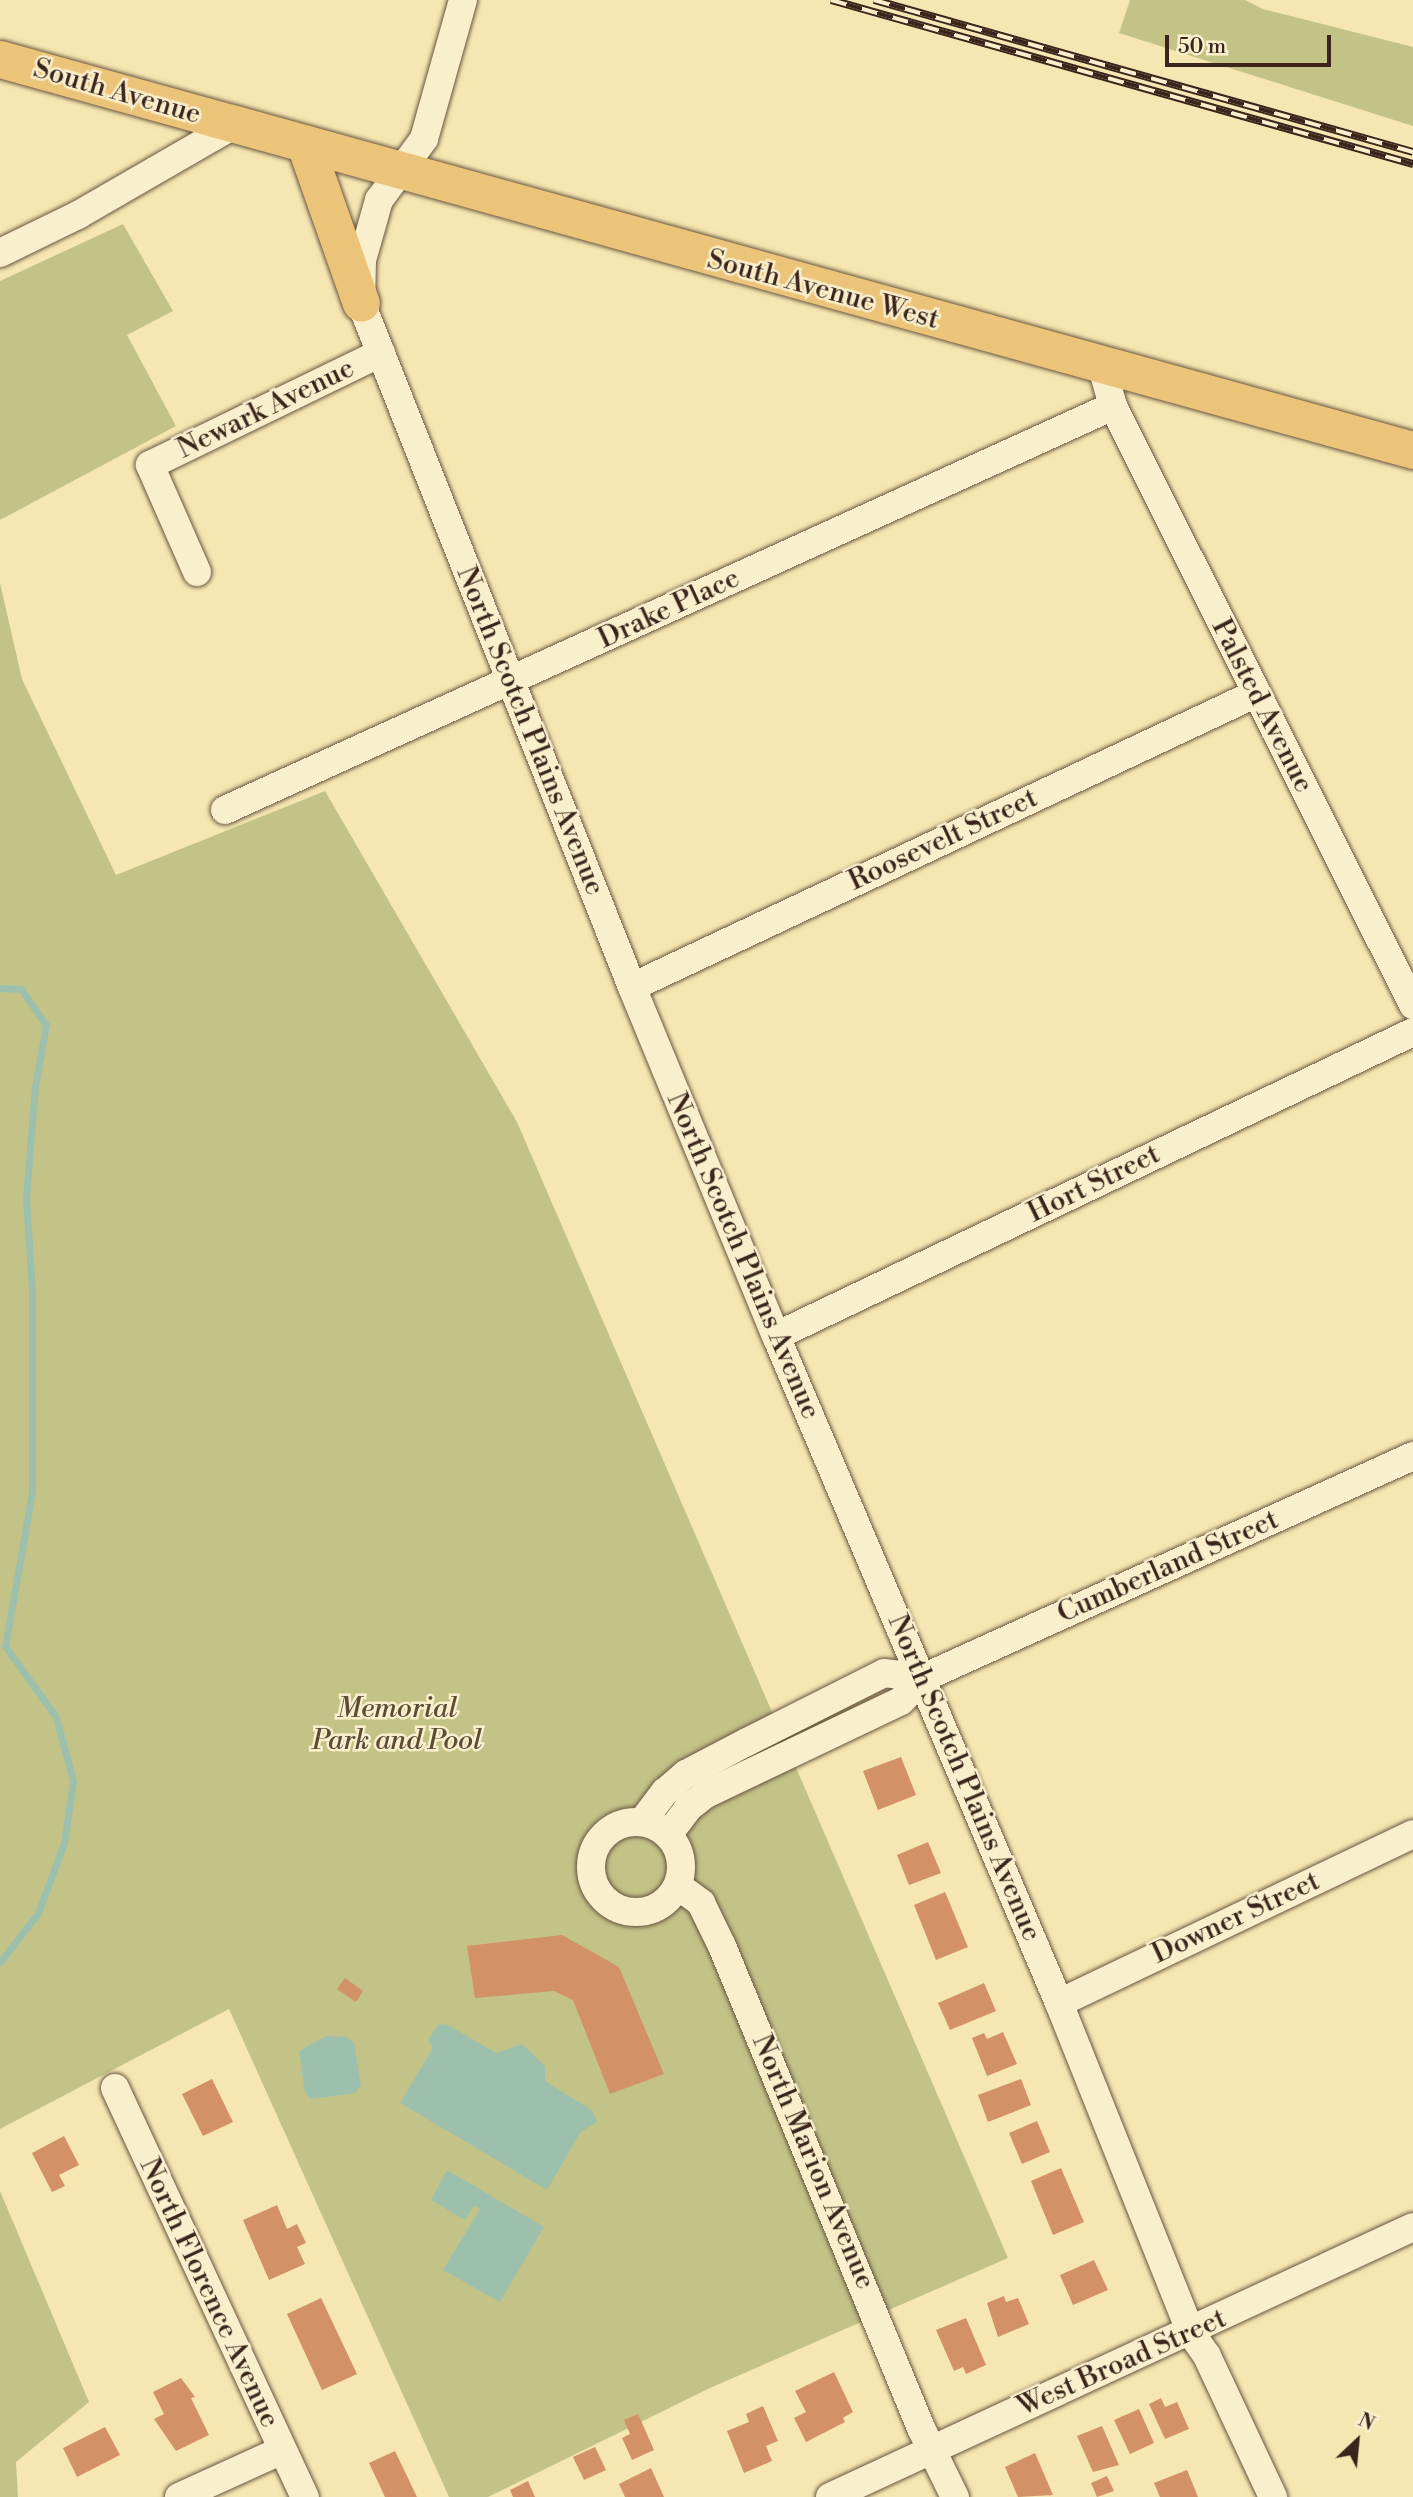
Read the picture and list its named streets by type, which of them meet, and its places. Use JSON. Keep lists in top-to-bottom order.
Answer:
{
  "streets": {
    "main road": ["South Avenue", "South Avenue West"],
    "street": [
      "Newark Avenue",
      "Drake Place",
      "Palsted Avenue",
      "North Scotch Plains Avenue",
      "Roosevelt Street",
      "Hort Street",
      "Cumberland Street",
      "Downer Street",
      "North Marion Avenue",
      "North Florence Avenue",
      "West Broad Street"
    ]
  },
  "crossings": [
    ["South Avenue", "South Avenue West"],
    ["South Avenue West", "Palsted Avenue"],
    ["South Avenue West", "North Scotch Plains Avenue"],
    ["Newark Avenue", "North Scotch Plains Avenue"],
    ["Drake Place", "Palsted Avenue"],
    ["Drake Place", "North Scotch Plains Avenue"],
    ["Palsted Avenue", "Roosevelt Street"],
    ["North Scotch Plains Avenue", "Roosevelt Street"],
    ["North Scotch Plains Avenue", "Hort Street"],
    ["North Scotch Plains Avenue", "Cumberland Street"],
    ["North Scotch Plains Avenue", "Downer Street"],
    ["North Scotch Plains Avenue", "West Broad Street"],
    ["Cumberland Street", "North Marion Avenue"],
    ["North Marion Avenue", "West Broad Street"]
  ],
  "parks": ["Memorial Park and Pool"],
  "scale_bar": "50 m",
  "north": "top right"
}
